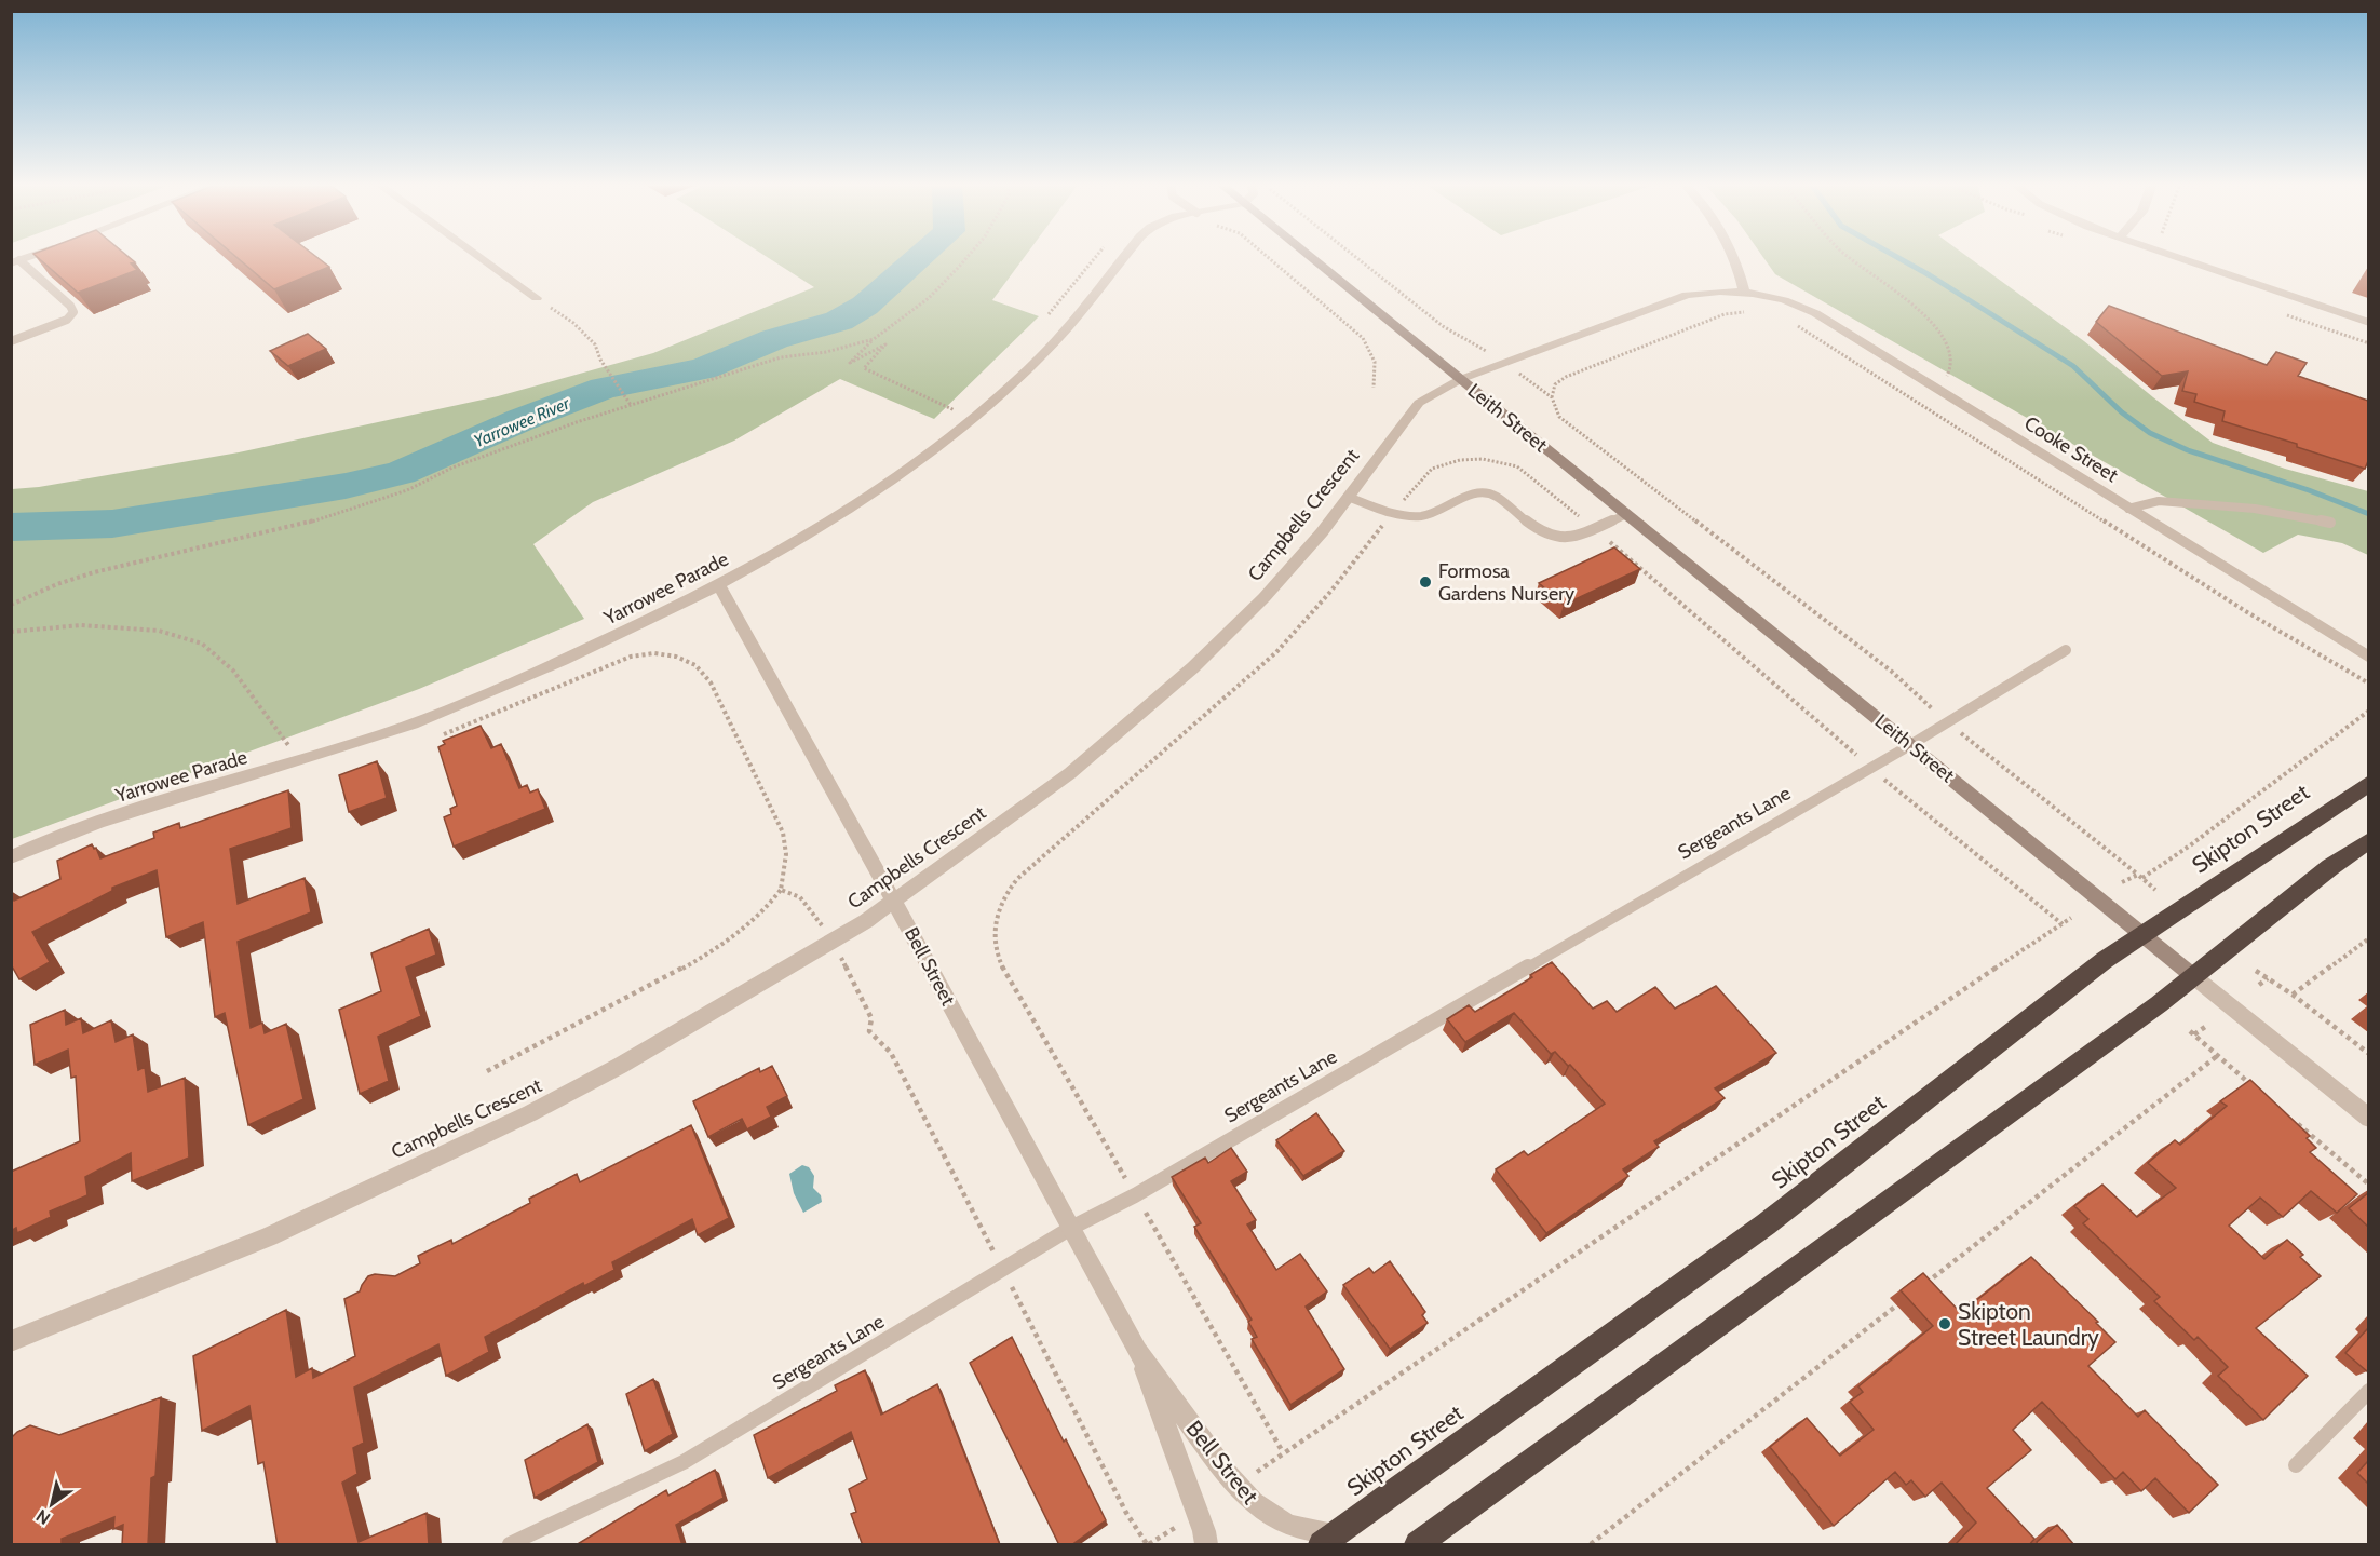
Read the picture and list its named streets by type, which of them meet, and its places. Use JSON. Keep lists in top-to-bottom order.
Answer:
{
  "streets": {
    "highway": ["Skipton Street"],
    "main road": ["Leith Street"],
    "street": [
      "Cooke Street",
      "Campbells Crescent",
      "Yarrowee Parade",
      "Bell Street"
    ],
    "lane": ["Sergeants Lane"]
  },
  "crossings": [
    ["Leith Street", "Campbells Crescent"],
    ["Leith Street", "Sergeants Lane"],
    ["Leith Street", "Skipton Street"],
    ["Cooke Street", "Campbells Crescent"],
    ["Campbells Crescent", "Bell Street"],
    ["Yarrowee Parade", "Bell Street"],
    ["Sergeants Lane", "Bell Street"],
    ["Skipton Street", "Bell Street"]
  ],
  "water": ["Yarrowee River"],
  "places": ["Formosa Gardens Nursery", "Skipton Street Laundry"],
  "north": "bottom left"
}
